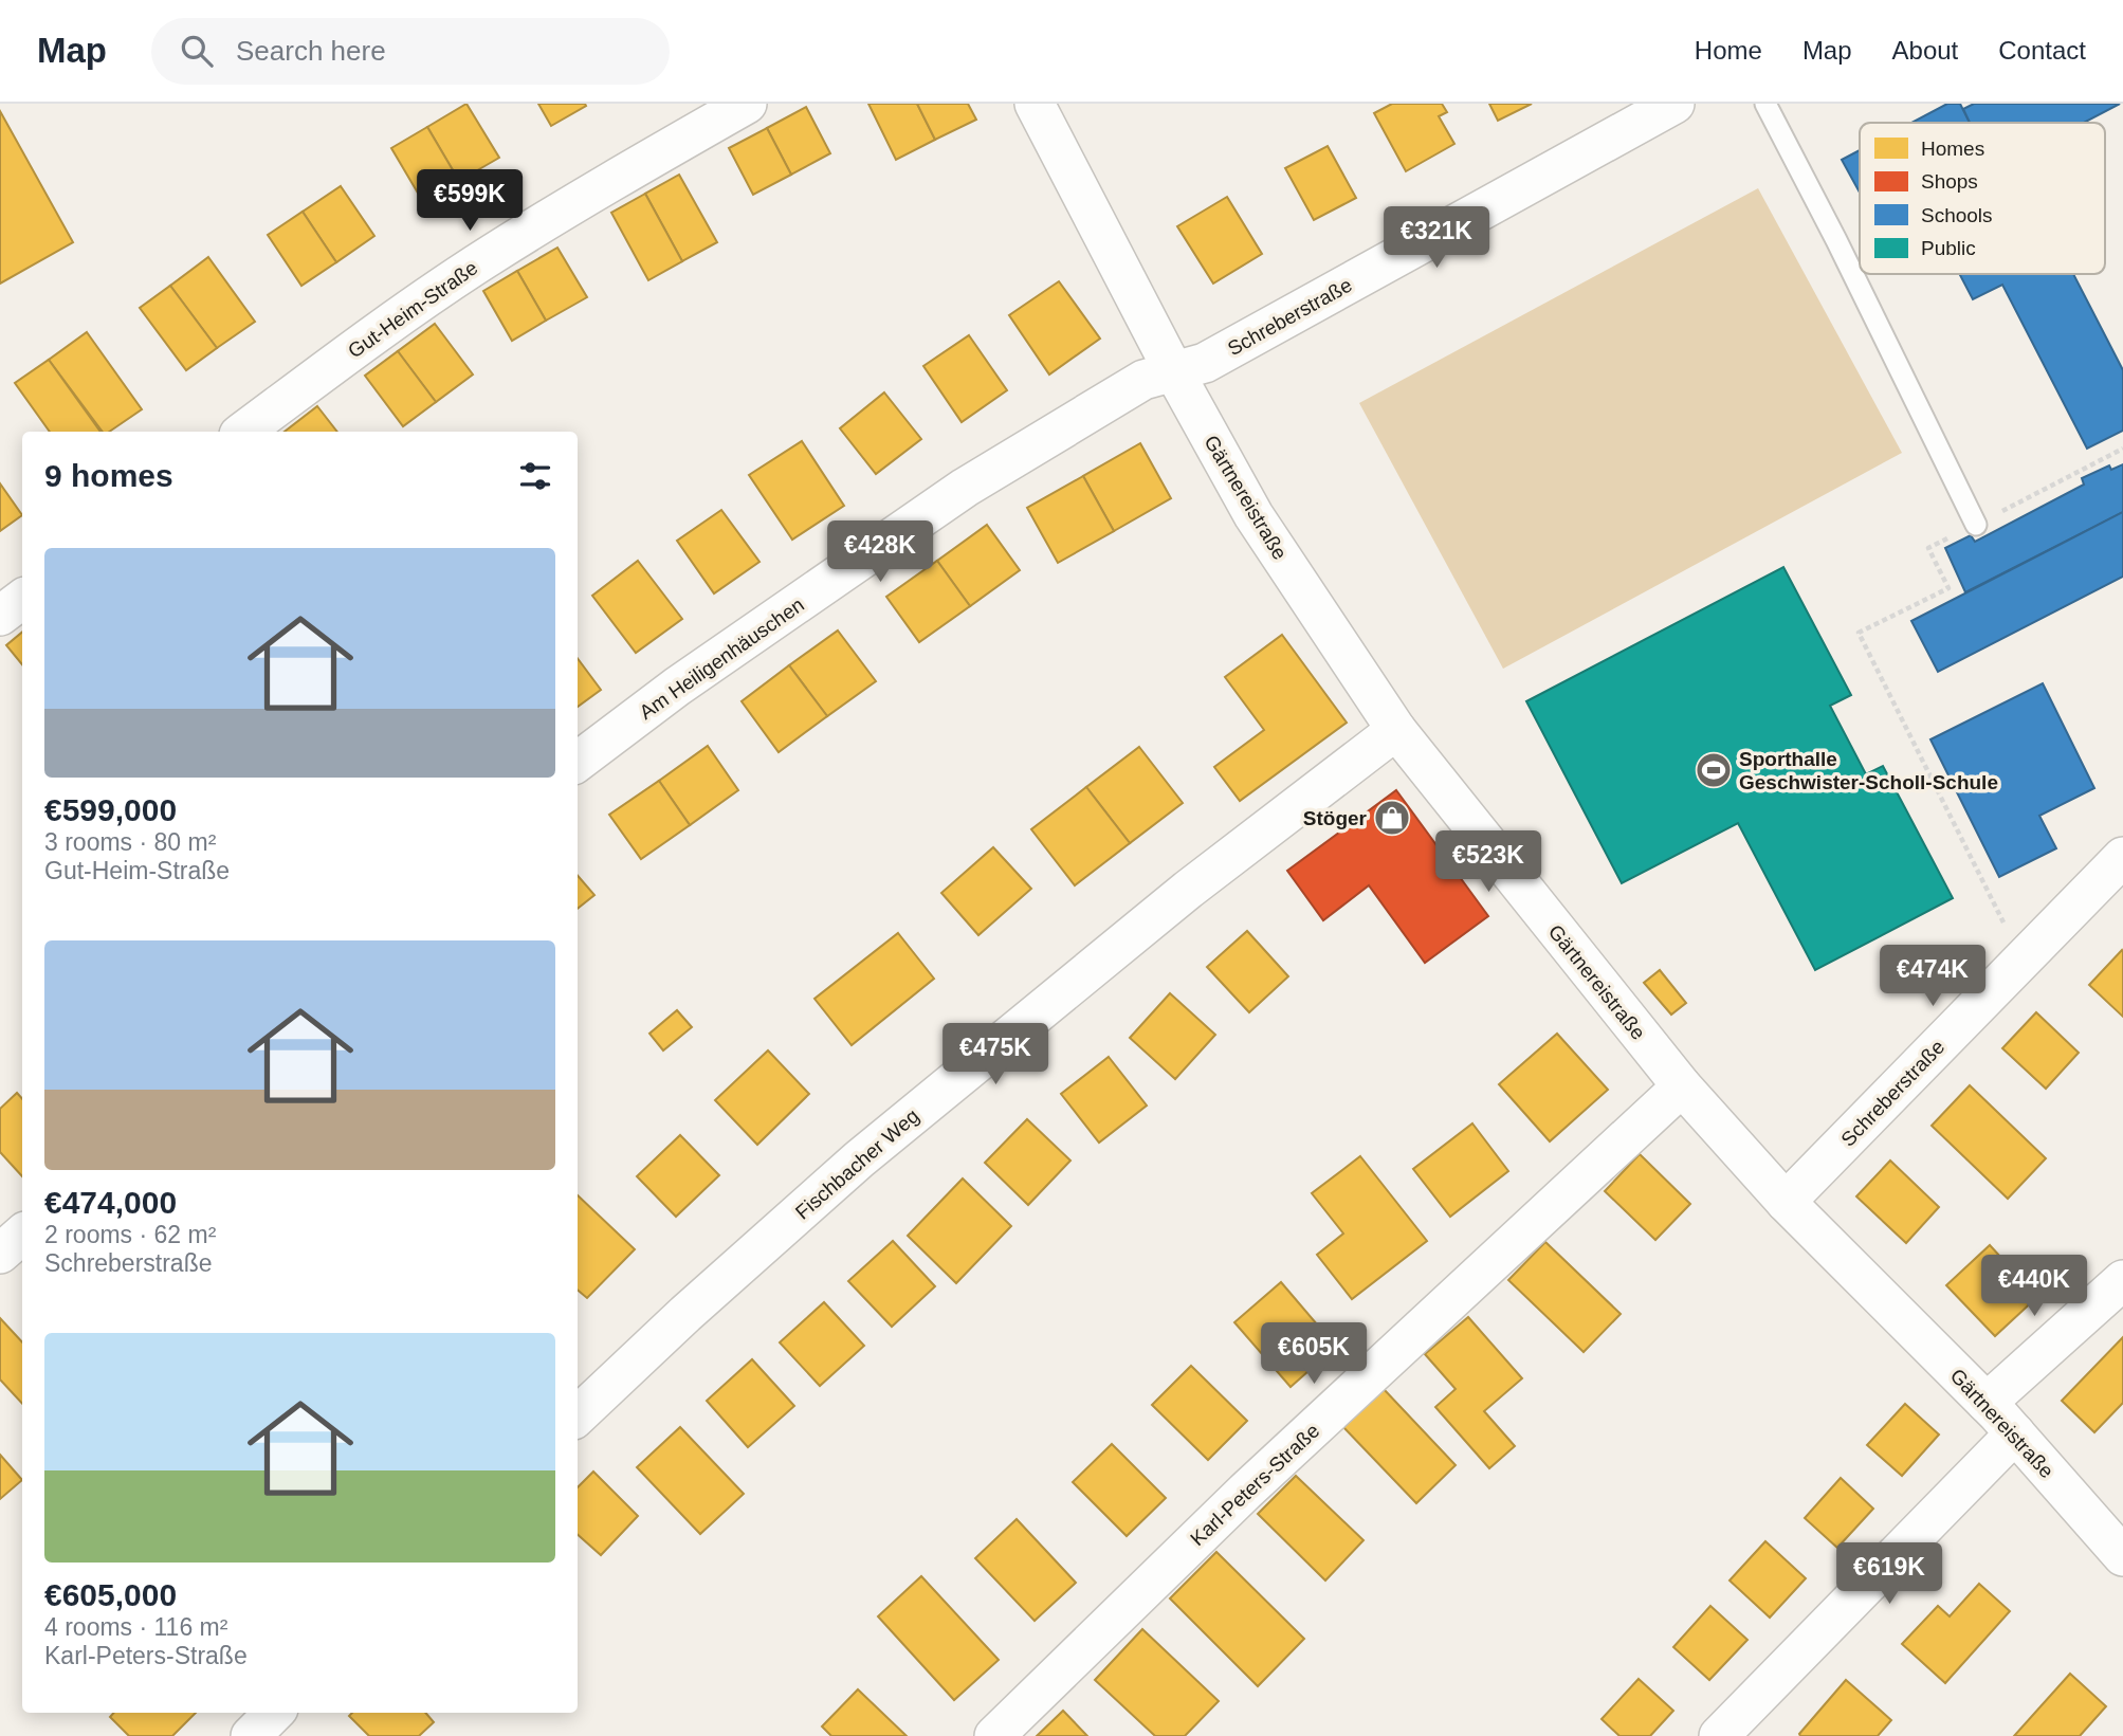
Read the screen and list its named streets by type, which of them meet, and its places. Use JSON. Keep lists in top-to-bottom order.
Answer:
{
  "streets": {
    "street": [
      "Gut-Heim-Straße",
      "Schreberstraße",
      "Gärtnereistraße",
      "Am Heiligenhäuschen",
      "Fischbacher Weg",
      "Karl-Peters-Straße"
    ]
  },
  "crossings": [
    ["Schreberstraße", "Gärtnereistraße"],
    ["Schreberstraße", "Am Heiligenhäuschen"],
    ["Gärtnereistraße", "Am Heiligenhäuschen"],
    ["Gärtnereistraße", "Fischbacher Weg"],
    ["Gärtnereistraße", "Karl-Peters-Straße"]
  ],
  "places": {
    "sports": ["Sporthalle Geschwister-Scholl-Schule"],
    "shop": ["Stöger"]
  },
  "legend": [
    "Homes",
    "Shops",
    "Schools",
    "Public"
  ],
  "page": {
    "header": "Map",
    "search": "Search here",
    "nav": [
      "Home",
      "Map",
      "About",
      "Contact"
    ],
    "price": [
      "€599K",
      "€321K",
      "€428K",
      "€523K",
      "€474K",
      "€475K",
      "€440K",
      "€605K",
      "€619K"
    ],
    "heading": "9 homes",
    "list": [
      {
        "name": "€599,000",
        "note": "3 rooms · 80 m² · Gut-Heim-Straße"
      },
      {
        "name": "€474,000",
        "note": "2 rooms · 62 m² · Schreberstraße"
      },
      {
        "name": "€605,000",
        "note": "4 rooms · 116 m² · Karl-Peters-Straße"
      }
    ]
  }
}
